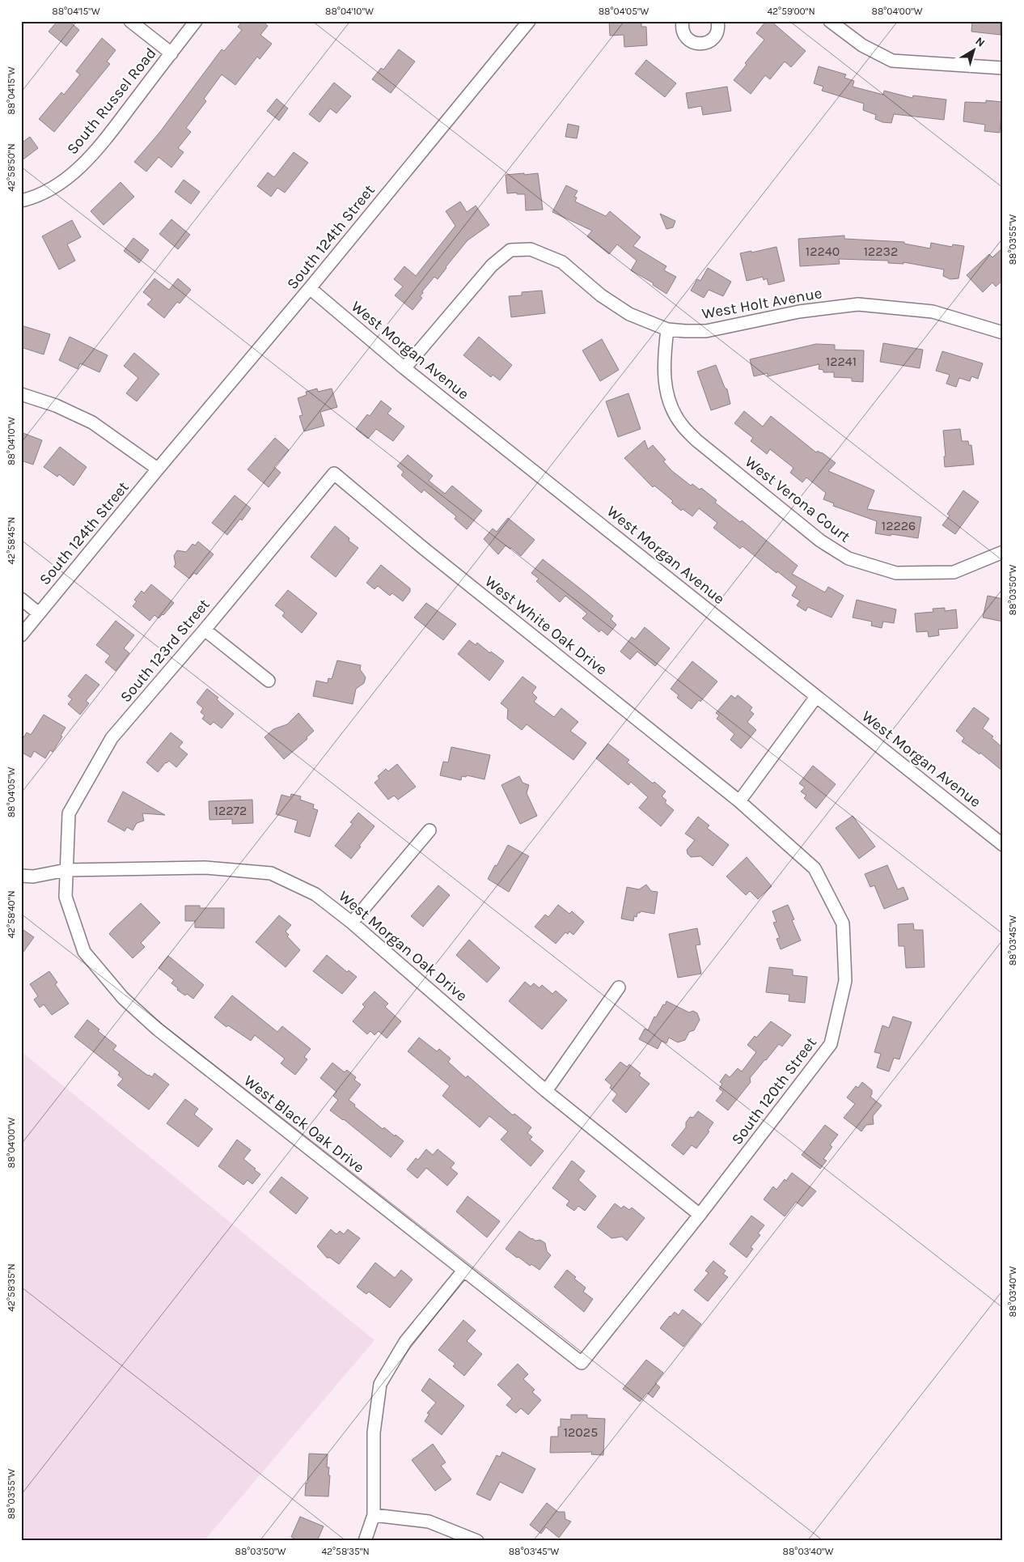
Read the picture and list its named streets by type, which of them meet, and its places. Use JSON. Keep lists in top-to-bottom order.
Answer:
{
  "streets": {
    "street": [
      "South Russel Road",
      "South 124th Street",
      "West Holt Avenue",
      "West Morgan Avenue",
      "West Verona Court",
      "West White Oak Drive",
      "South 123rd Street",
      "West Morgan Oak Drive",
      "South 120th Street",
      "West Black Oak Drive"
    ]
  },
  "crossings": [
    ["South 124th Street", "West Morgan Avenue"],
    ["West Holt Avenue", "West Morgan Avenue"],
    ["West Holt Avenue", "West Verona Court"],
    ["West White Oak Drive", "South 123rd Street"],
    ["West White Oak Drive", "South 120th Street"],
    ["South 123rd Street", "West Morgan Oak Drive"],
    ["South 123rd Street", "West Black Oak Drive"],
    ["West Morgan Oak Drive", "South 120th Street"],
    ["West Morgan Oak Drive", "West Black Oak Drive"],
    ["South 120th Street", "West Black Oak Drive"]
  ],
  "house_numbers": [
    "12240",
    "12232",
    "12241",
    "12226",
    "12272",
    "12025"
  ],
  "north": "top right",
  "coordinates": [
    "88°04'15\"W",
    "88°04'10\"W",
    "88°04'05\"W",
    "42°59'00\"N",
    "88°04'00\"W",
    "42°58'50\"N",
    "88°03'55\"W",
    "42°58'45\"N",
    "88°03'50\"W",
    "42°58'40\"N",
    "88°03'45\"W",
    "42°58'35\"N",
    "88°03'40\"W"
  ]
}
